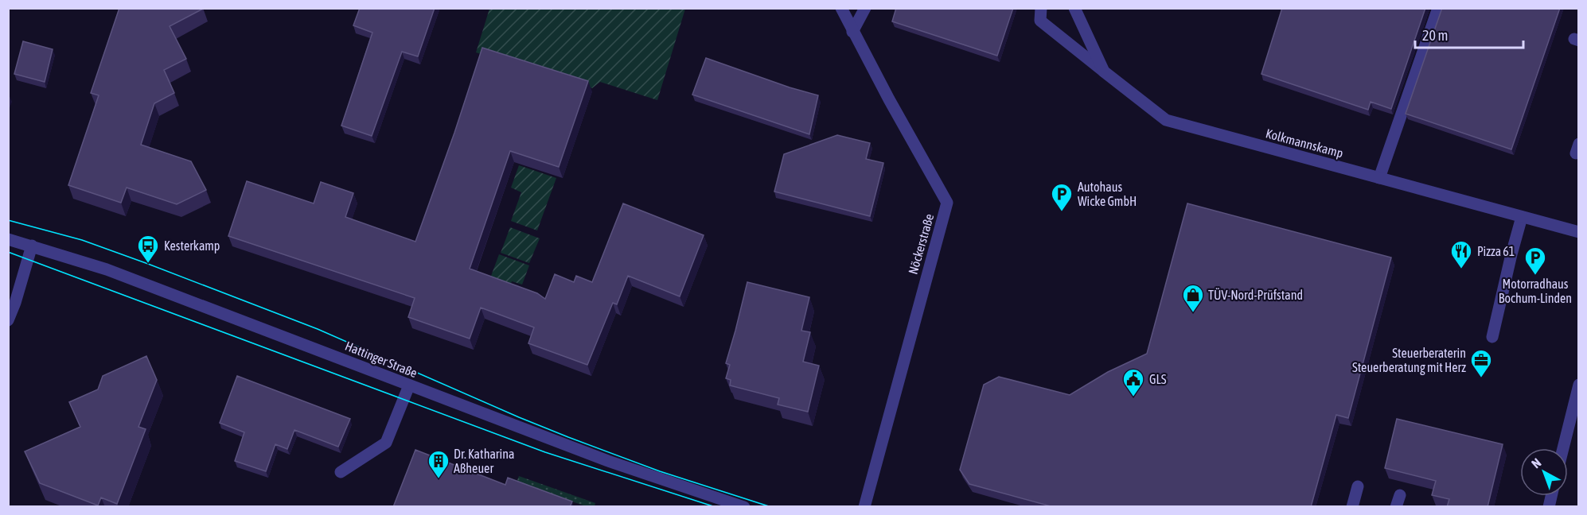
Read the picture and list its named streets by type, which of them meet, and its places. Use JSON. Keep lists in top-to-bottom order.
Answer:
{
  "streets": {
    "street": ["Kolkmannskamp", "Nöckerstraße", "Hattinger Straße"]
  },
  "places": {
    "parking": ["Autohaus Wicke GmbH", "Motorradhaus Bochum-Linden"],
    "bus stop": ["Kesterkamp"],
    "restaurant": ["Pizza 61"],
    "shop": ["TÜV-Nord-Prüfstand"],
    "office": ["Steuerberaterin Steuerberatung mit Herz"],
    "public building": ["GLS"],
    "building": ["Dr. Katharina Aßheuer"]
  },
  "scale_bar": "20 m",
  "north": "top left"
}
